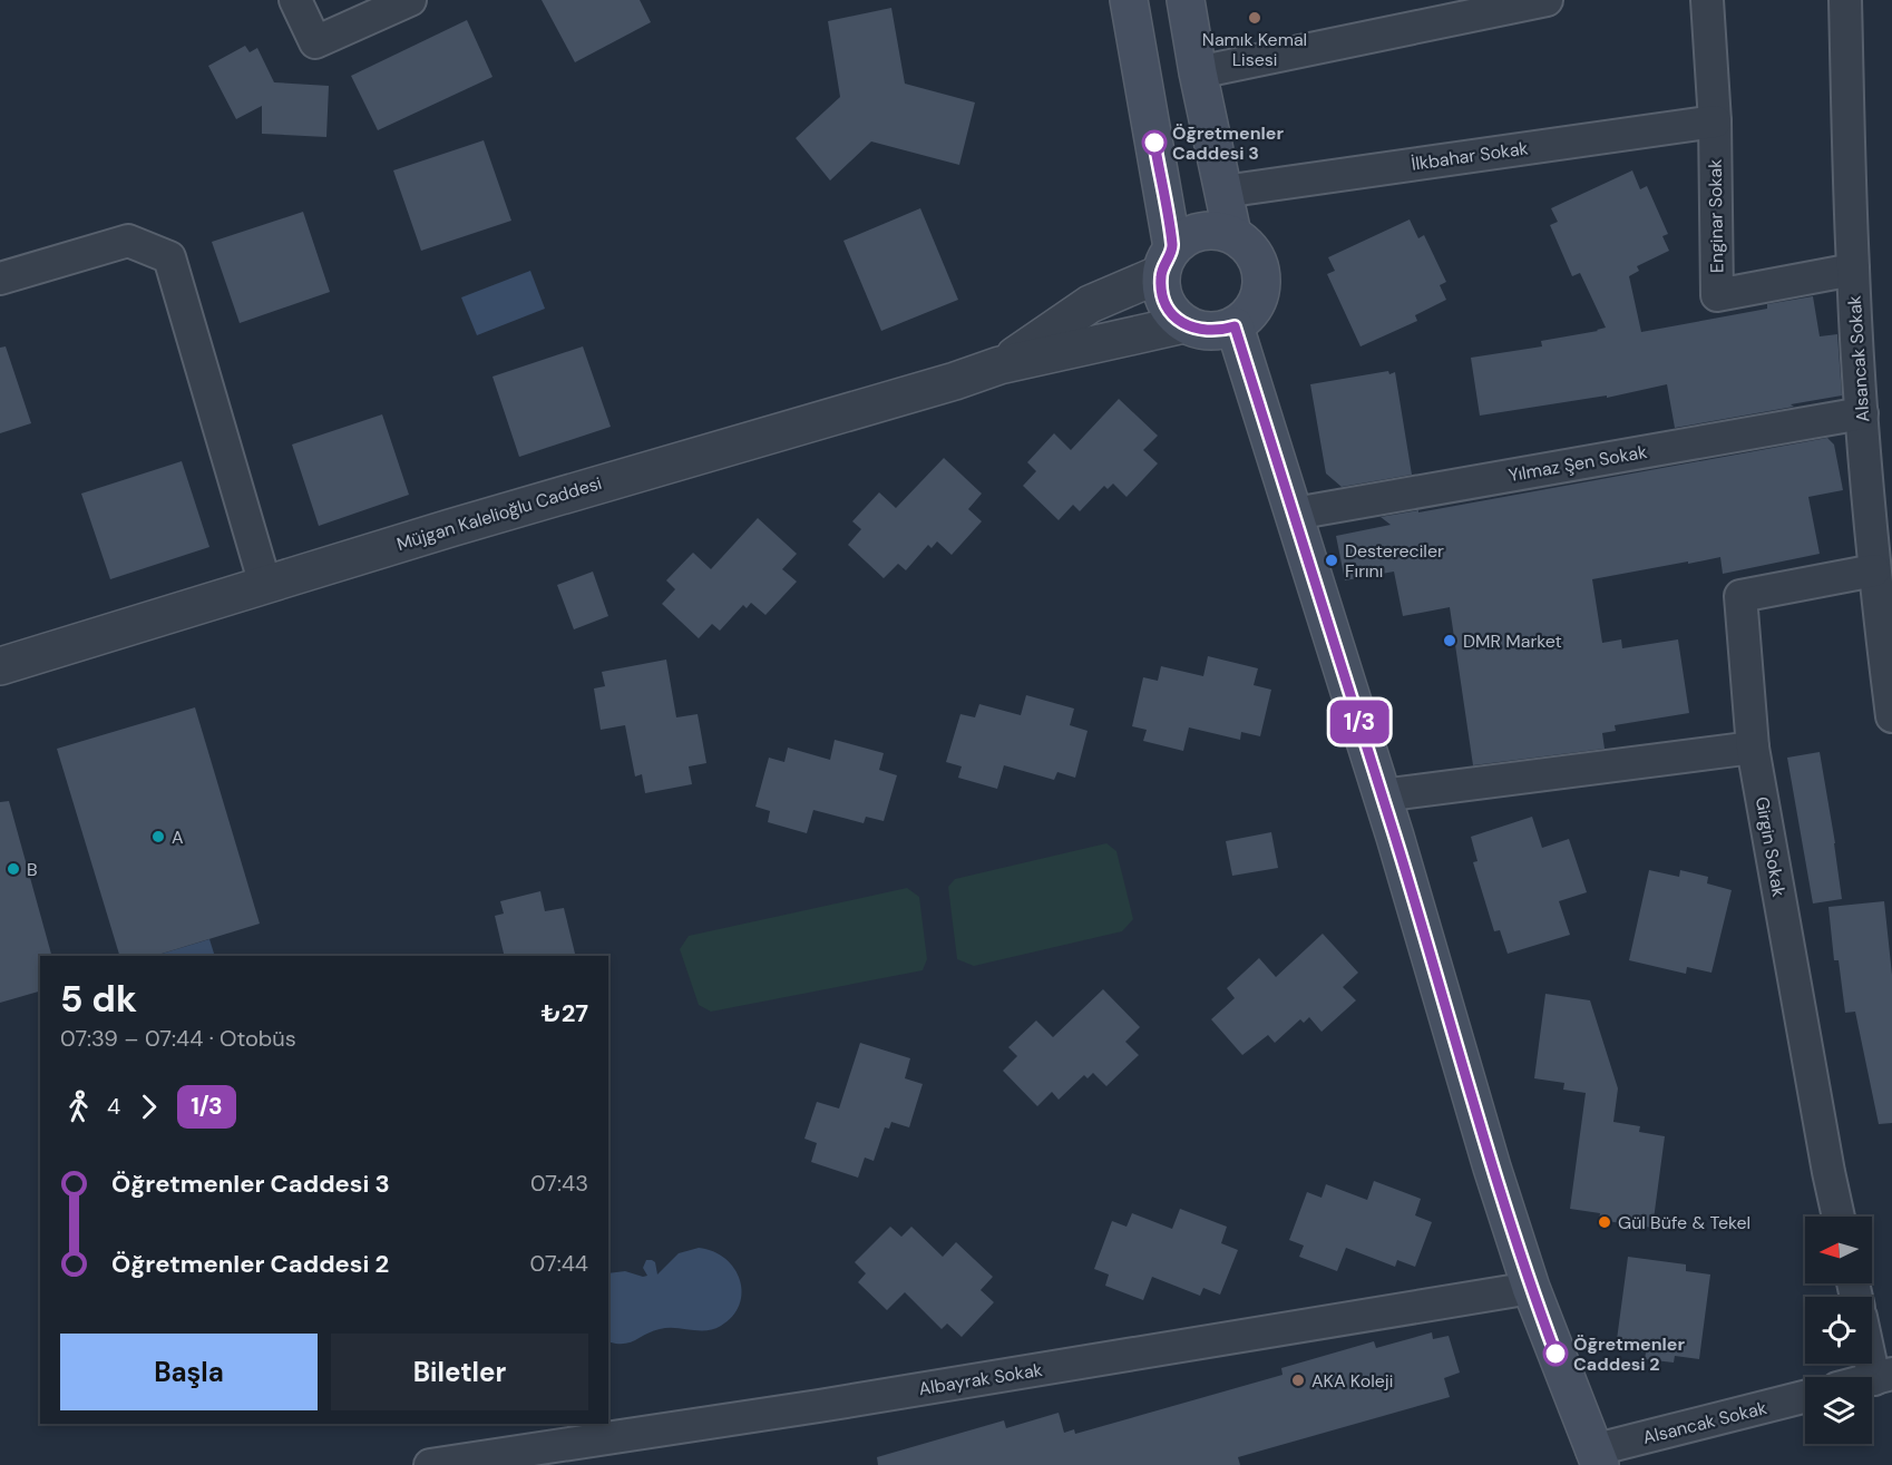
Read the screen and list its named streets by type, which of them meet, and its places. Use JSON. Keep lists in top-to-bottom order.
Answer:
{
  "streets": {
    "street": [
      "İlkbahar Sokak",
      "Enginar Sokak",
      "Alsancak Sokak",
      "Yılmaz Şen Sokak",
      "Müjgan Kalelioğlu Caddesi",
      "Girgin Sokak",
      "Albayrak Sokak"
    ]
  },
  "crossings": [
    ["İlkbahar Sokak", "Enginar Sokak"],
    ["Enginar Sokak", "Alsancak Sokak"],
    ["Alsancak Sokak", "Yılmaz Şen Sokak"],
    ["Alsancak Sokak", "Girgin Sokak"]
  ],
  "places": [
    "Namık Kemal Lisesi",
    "Öğretmenler Caddesi 3",
    "Destereciler Fırını",
    "DMR Market",
    "A",
    "B",
    "Gül Büfe & Tekel",
    "Öğretmenler Caddesi 2",
    "AKA Koleji"
  ],
  "lines": ["bus line 1/3"],
  "north": "left",
  "page": {
    "on_map": "1/3",
    "heading": ["5 dk", "07:39 – 07:44 · Otobüs", "₺27"],
    "legs": ["4", "1/3"],
    "list": [
      {
        "name": "Öğretmenler Caddesi 3",
        "value": "07:43"
      },
      {
        "name": "Öğretmenler Caddesi 2",
        "value": "07:44"
      }
    ],
    "buttons": ["Başla", "Biletler"]
  }
}
